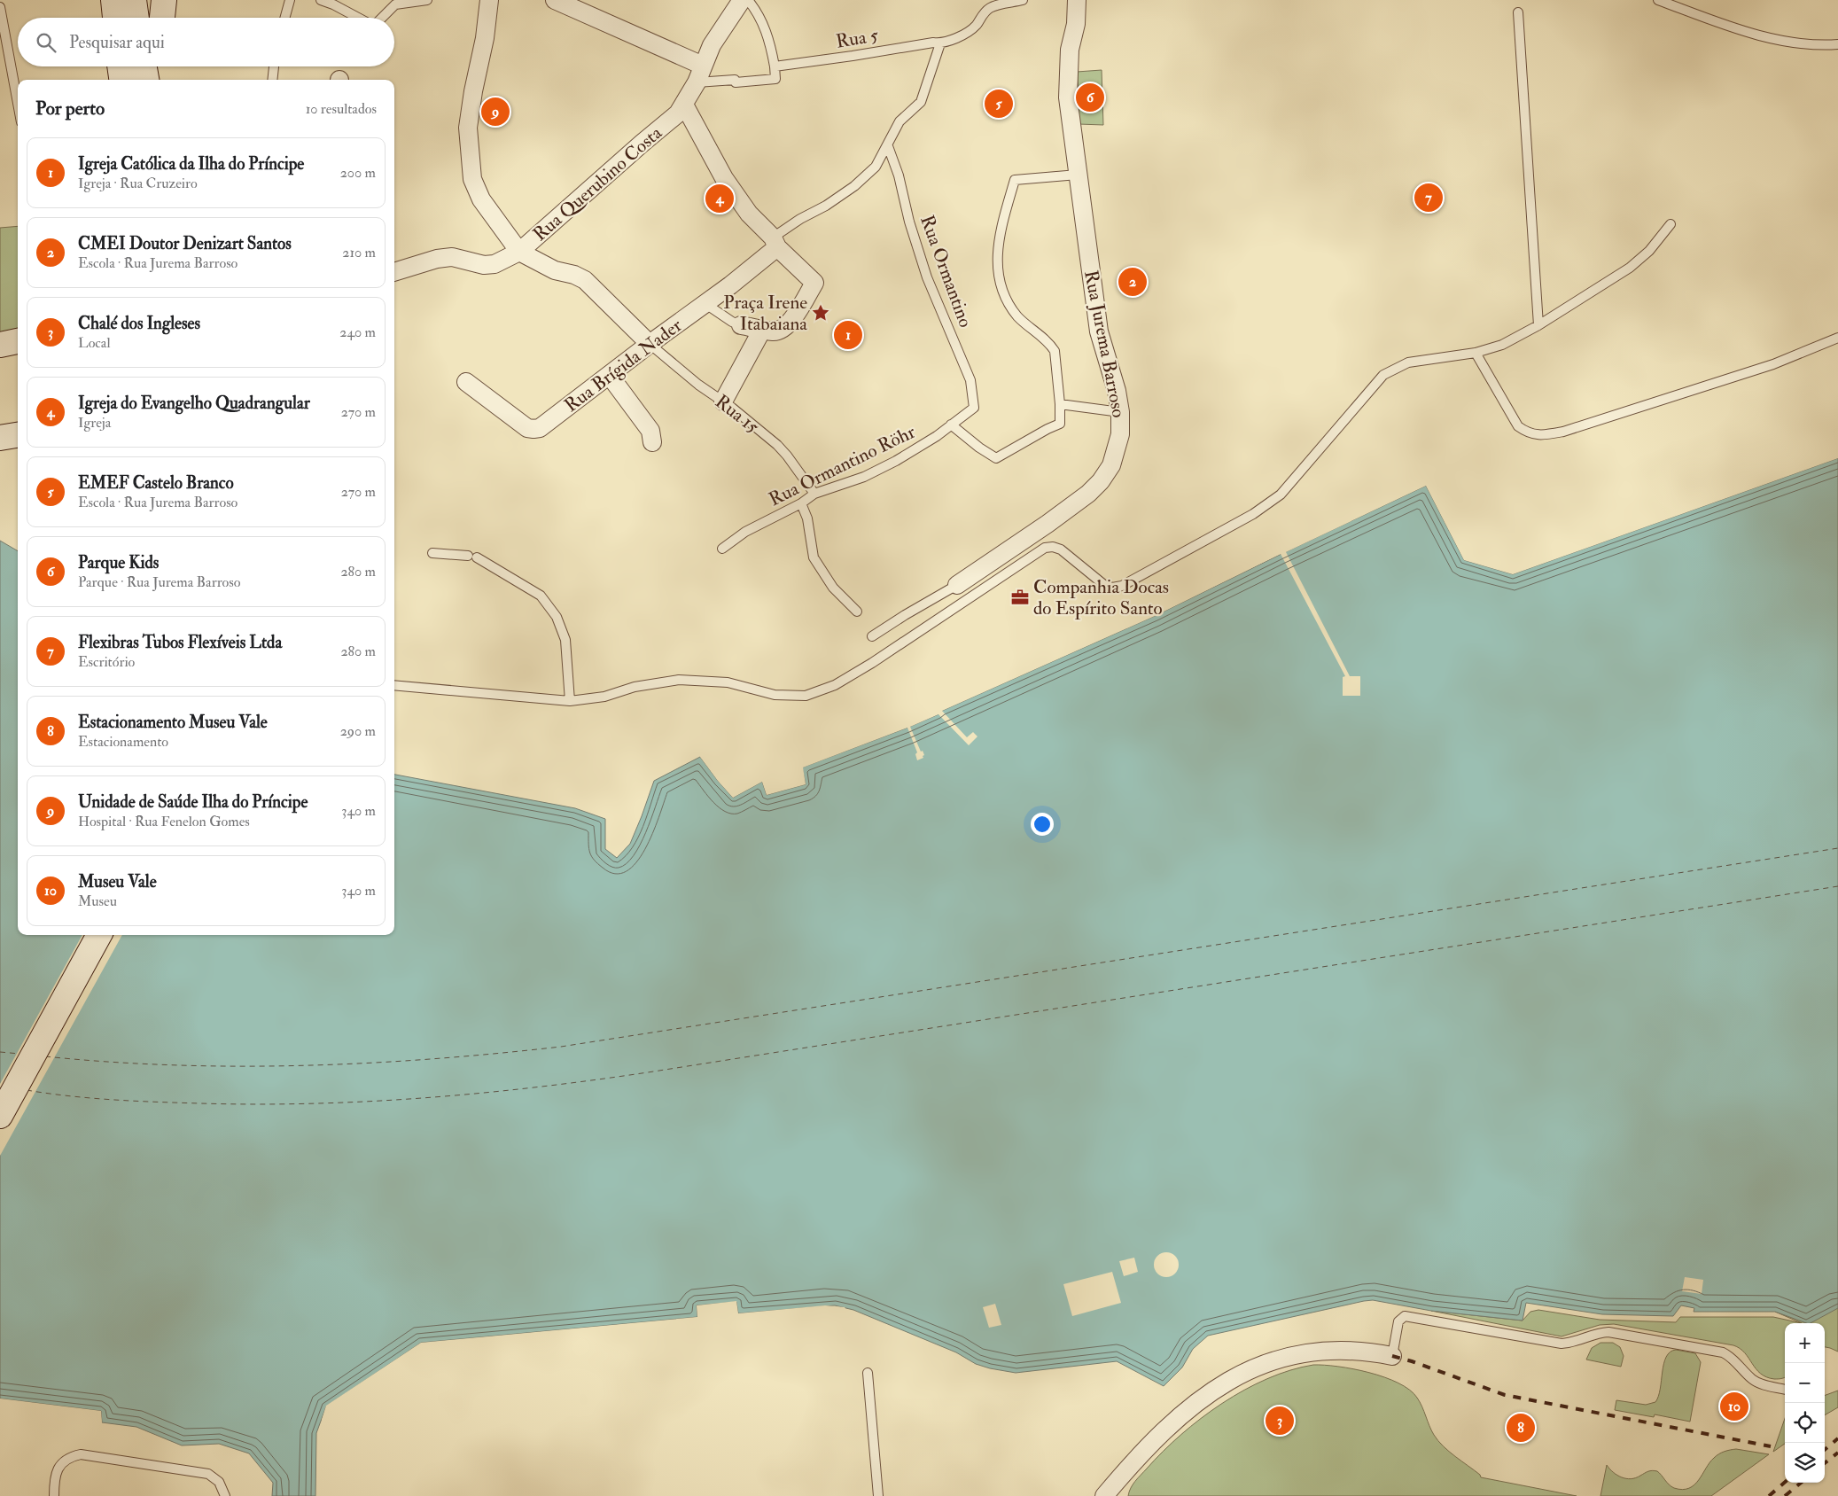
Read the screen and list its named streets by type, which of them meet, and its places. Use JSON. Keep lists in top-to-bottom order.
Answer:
{
  "streets": {
    "street": ["Rua Querubino Costa", "Rua Jurema Barroso", "Rua Brígida Nader"],
    "lane": [
      "Rua 5",
      "Rua Ormantino",
      "Rua 15",
      "Rua Ormantino Röhr"
    ]
  },
  "crossings": [
    ["Rua 5", "Rua Brígida Nader"],
    ["Rua Ormantino", "Rua Brígida Nader"],
    ["Rua Ormantino", "Rua Ormantino Röhr"],
    ["Rua Brígida Nader", "Rua 15"],
    ["Rua 15", "Rua Ormantino Röhr"]
  ],
  "places": {
    "place": ["Praça Irene Itabaiana"],
    "office": ["Companhia Docas do Espírito Santo"]
  },
  "page": {
    "search": "Pesquisar aqui",
    "heading": ["Por perto", "10 resultados"],
    "pins": [
      "6",
      "5",
      "9",
      "7",
      "4",
      "2",
      "1",
      "10",
      "3",
      "8"
    ],
    "list": [
      {
        "mark": "1",
        "name": "Igreja Católica da Ilha do Príncipe",
        "note": "Igreja · Rua Cruzeiro",
        "value": "200 m"
      },
      {
        "mark": "2",
        "name": "CMEI Doutor Denizart Santos",
        "note": "Escola · Rua Jurema Barroso",
        "value": "210 m"
      },
      {
        "mark": "3",
        "name": "Chalé dos Ingleses",
        "note": "Local",
        "value": "240 m"
      },
      {
        "mark": "4",
        "name": "Igreja do Evangelho Quadrangular",
        "note": "Igreja",
        "value": "270 m"
      },
      {
        "mark": "5",
        "name": "EMEF Castelo Branco",
        "note": "Escola · Rua Jurema Barroso",
        "value": "270 m"
      },
      {
        "mark": "6",
        "name": "Parque Kids",
        "note": "Parque · Rua Jurema Barroso",
        "value": "280 m"
      },
      {
        "mark": "7",
        "name": "Flexibras Tubos Flexíveis Ltda",
        "note": "Escritório",
        "value": "280 m"
      },
      {
        "mark": "8",
        "name": "Estacionamento Museu Vale",
        "note": "Estacionamento",
        "value": "290 m"
      },
      {
        "mark": "9",
        "name": "Unidade de Saúde Ilha do Príncipe",
        "note": "Hospital · Rua Fenelon Gomes",
        "value": "340 m"
      },
      {
        "mark": "10",
        "name": "Museu Vale",
        "note": "Museu",
        "value": "340 m"
      }
    ],
    "map_buttons": ["+", "−"]
  }
}
